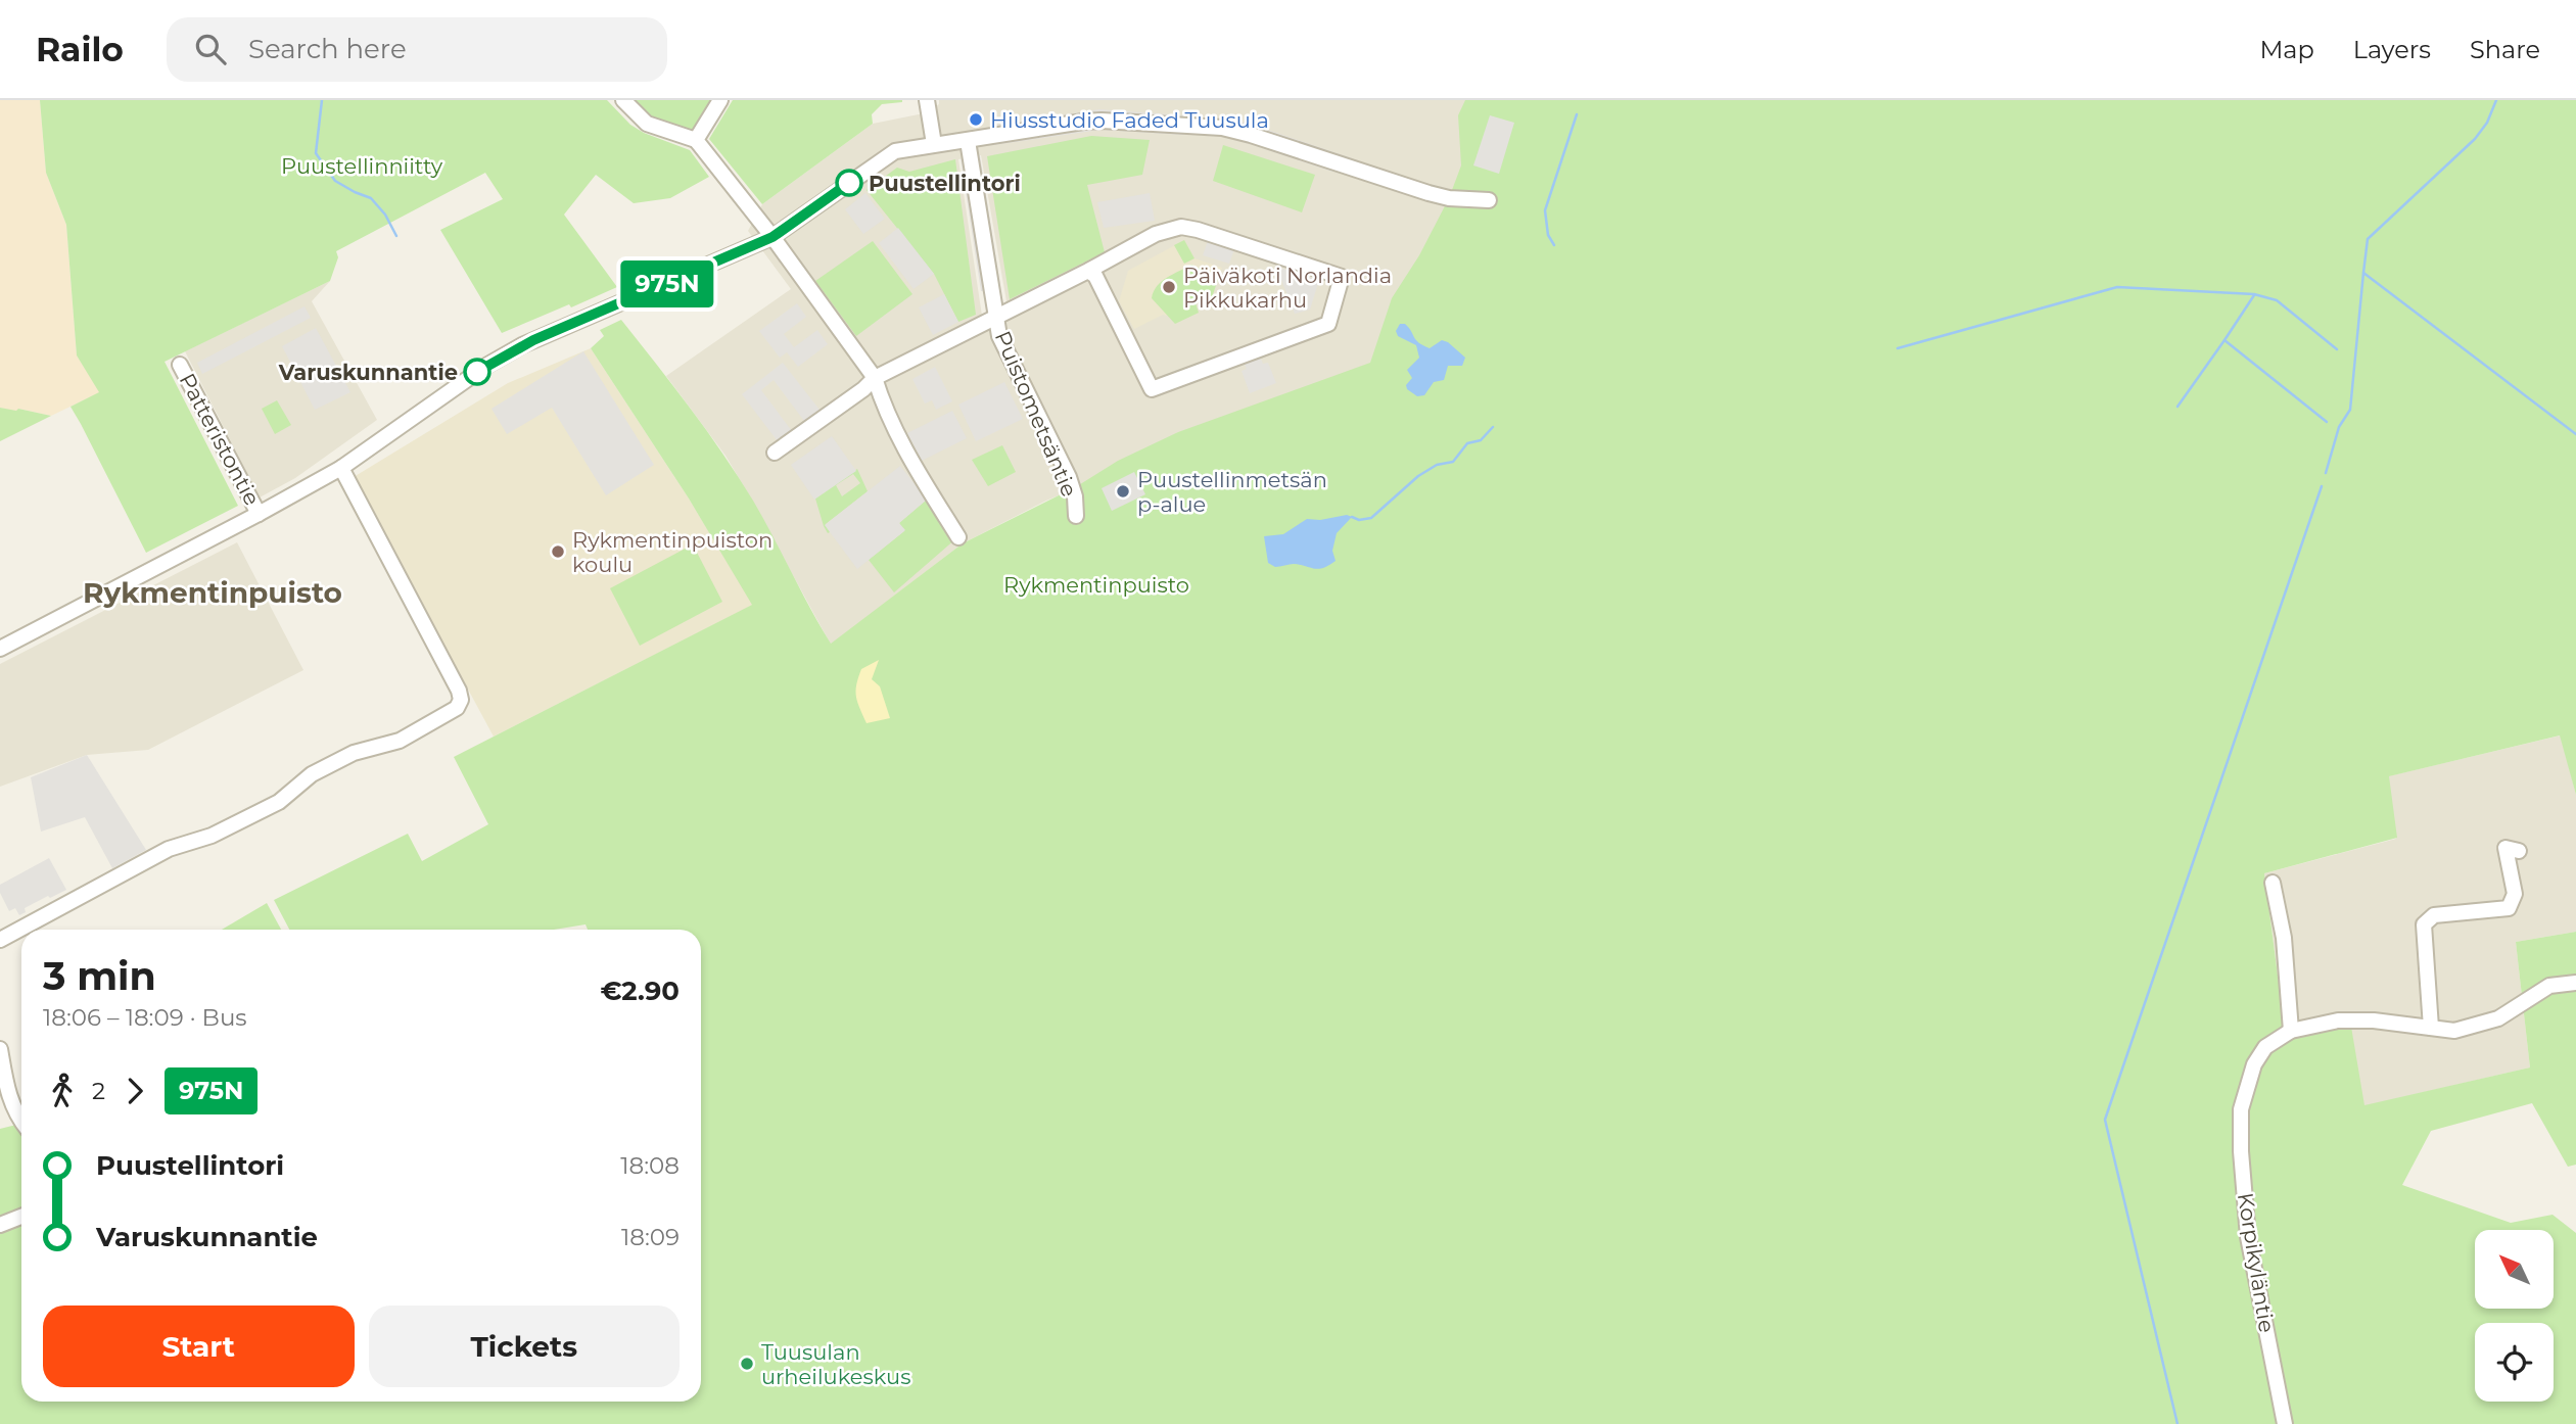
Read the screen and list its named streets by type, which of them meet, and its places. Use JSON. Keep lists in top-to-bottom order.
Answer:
{
  "streets": {
    "street": ["Puistometsäntie", "Patteristontie", "Korpikyläntie"]
  },
  "districts": ["Rykmentinpuisto"],
  "parks": ["Puustellinniitty", "Rykmentinpuisto"],
  "places": [
    "Hiusstudio Faded Tuusula",
    "Puustellintori",
    "Päiväkoti Norlandia Pikkukarhu",
    "Varuskunnantie",
    "Puustellinmetsän p-alue",
    "Rykmentinpuiston koulu",
    "Tuusulan urheilukeskus"
  ],
  "lines": ["bus line 975N"],
  "north": "top left",
  "page": {
    "header": "Railo",
    "search": "Search here",
    "nav": ["Map", "Layers", "Share"],
    "on_map": "975N",
    "heading": ["3 min", "18:06 – 18:09 · Bus", "€2.90"],
    "legs": ["2", "975N"],
    "list": [
      {
        "name": "Puustellintori",
        "value": "18:08"
      },
      {
        "name": "Varuskunnantie",
        "value": "18:09"
      }
    ],
    "buttons": ["Start", "Tickets"]
  }
}
